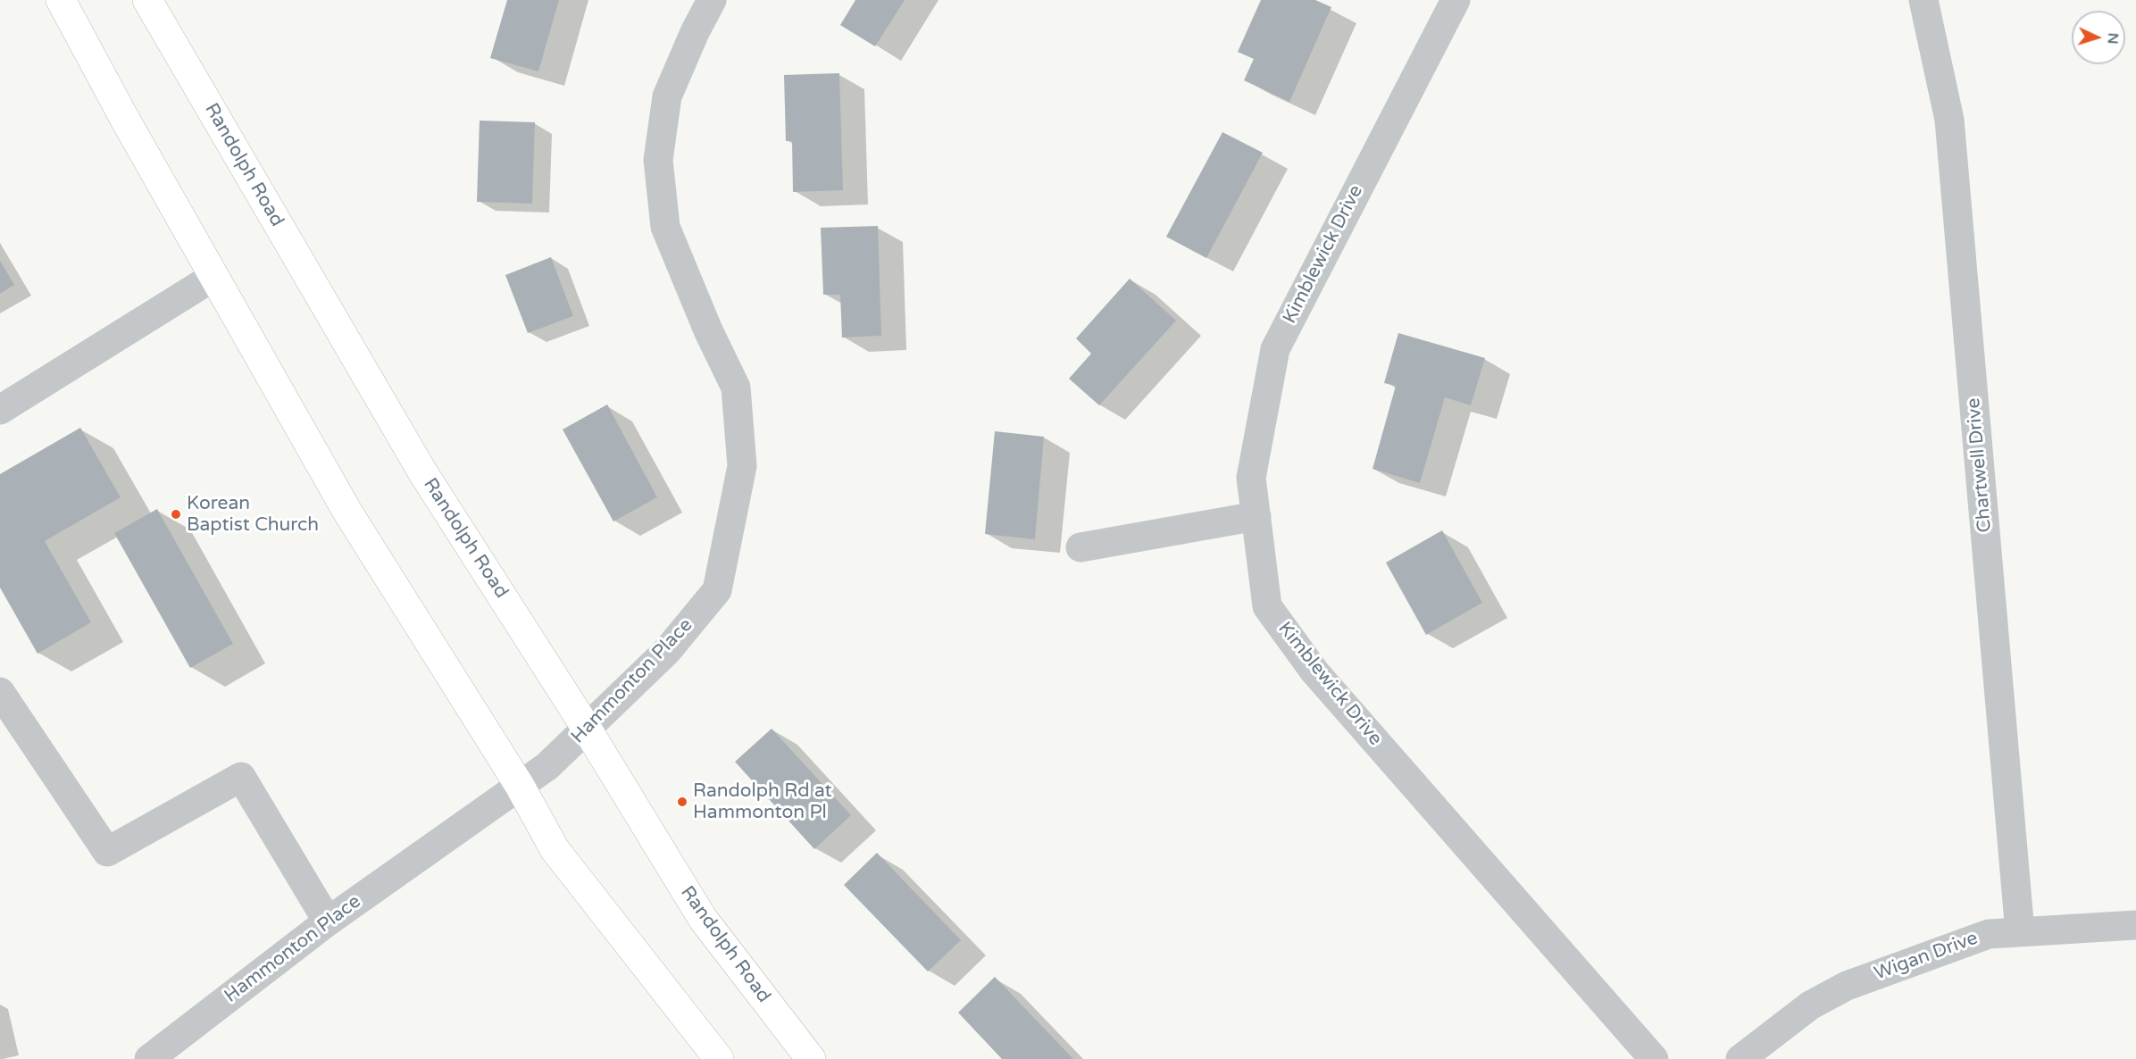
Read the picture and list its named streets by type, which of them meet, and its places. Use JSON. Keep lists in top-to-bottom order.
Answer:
{
  "streets": {
    "main road": ["Randolph Road"],
    "street": [
      "Kimblewick Drive",
      "Chartwell Drive",
      "Hammonton Place",
      "Wigan Drive"
    ]
  },
  "crossings": [
    ["Randolph Road", "Hammonton Place"],
    ["Chartwell Drive", "Wigan Drive"]
  ],
  "places": ["Korean Baptist Church", "Randolph Rd at Hammonton Pl"],
  "north": "right"
}
